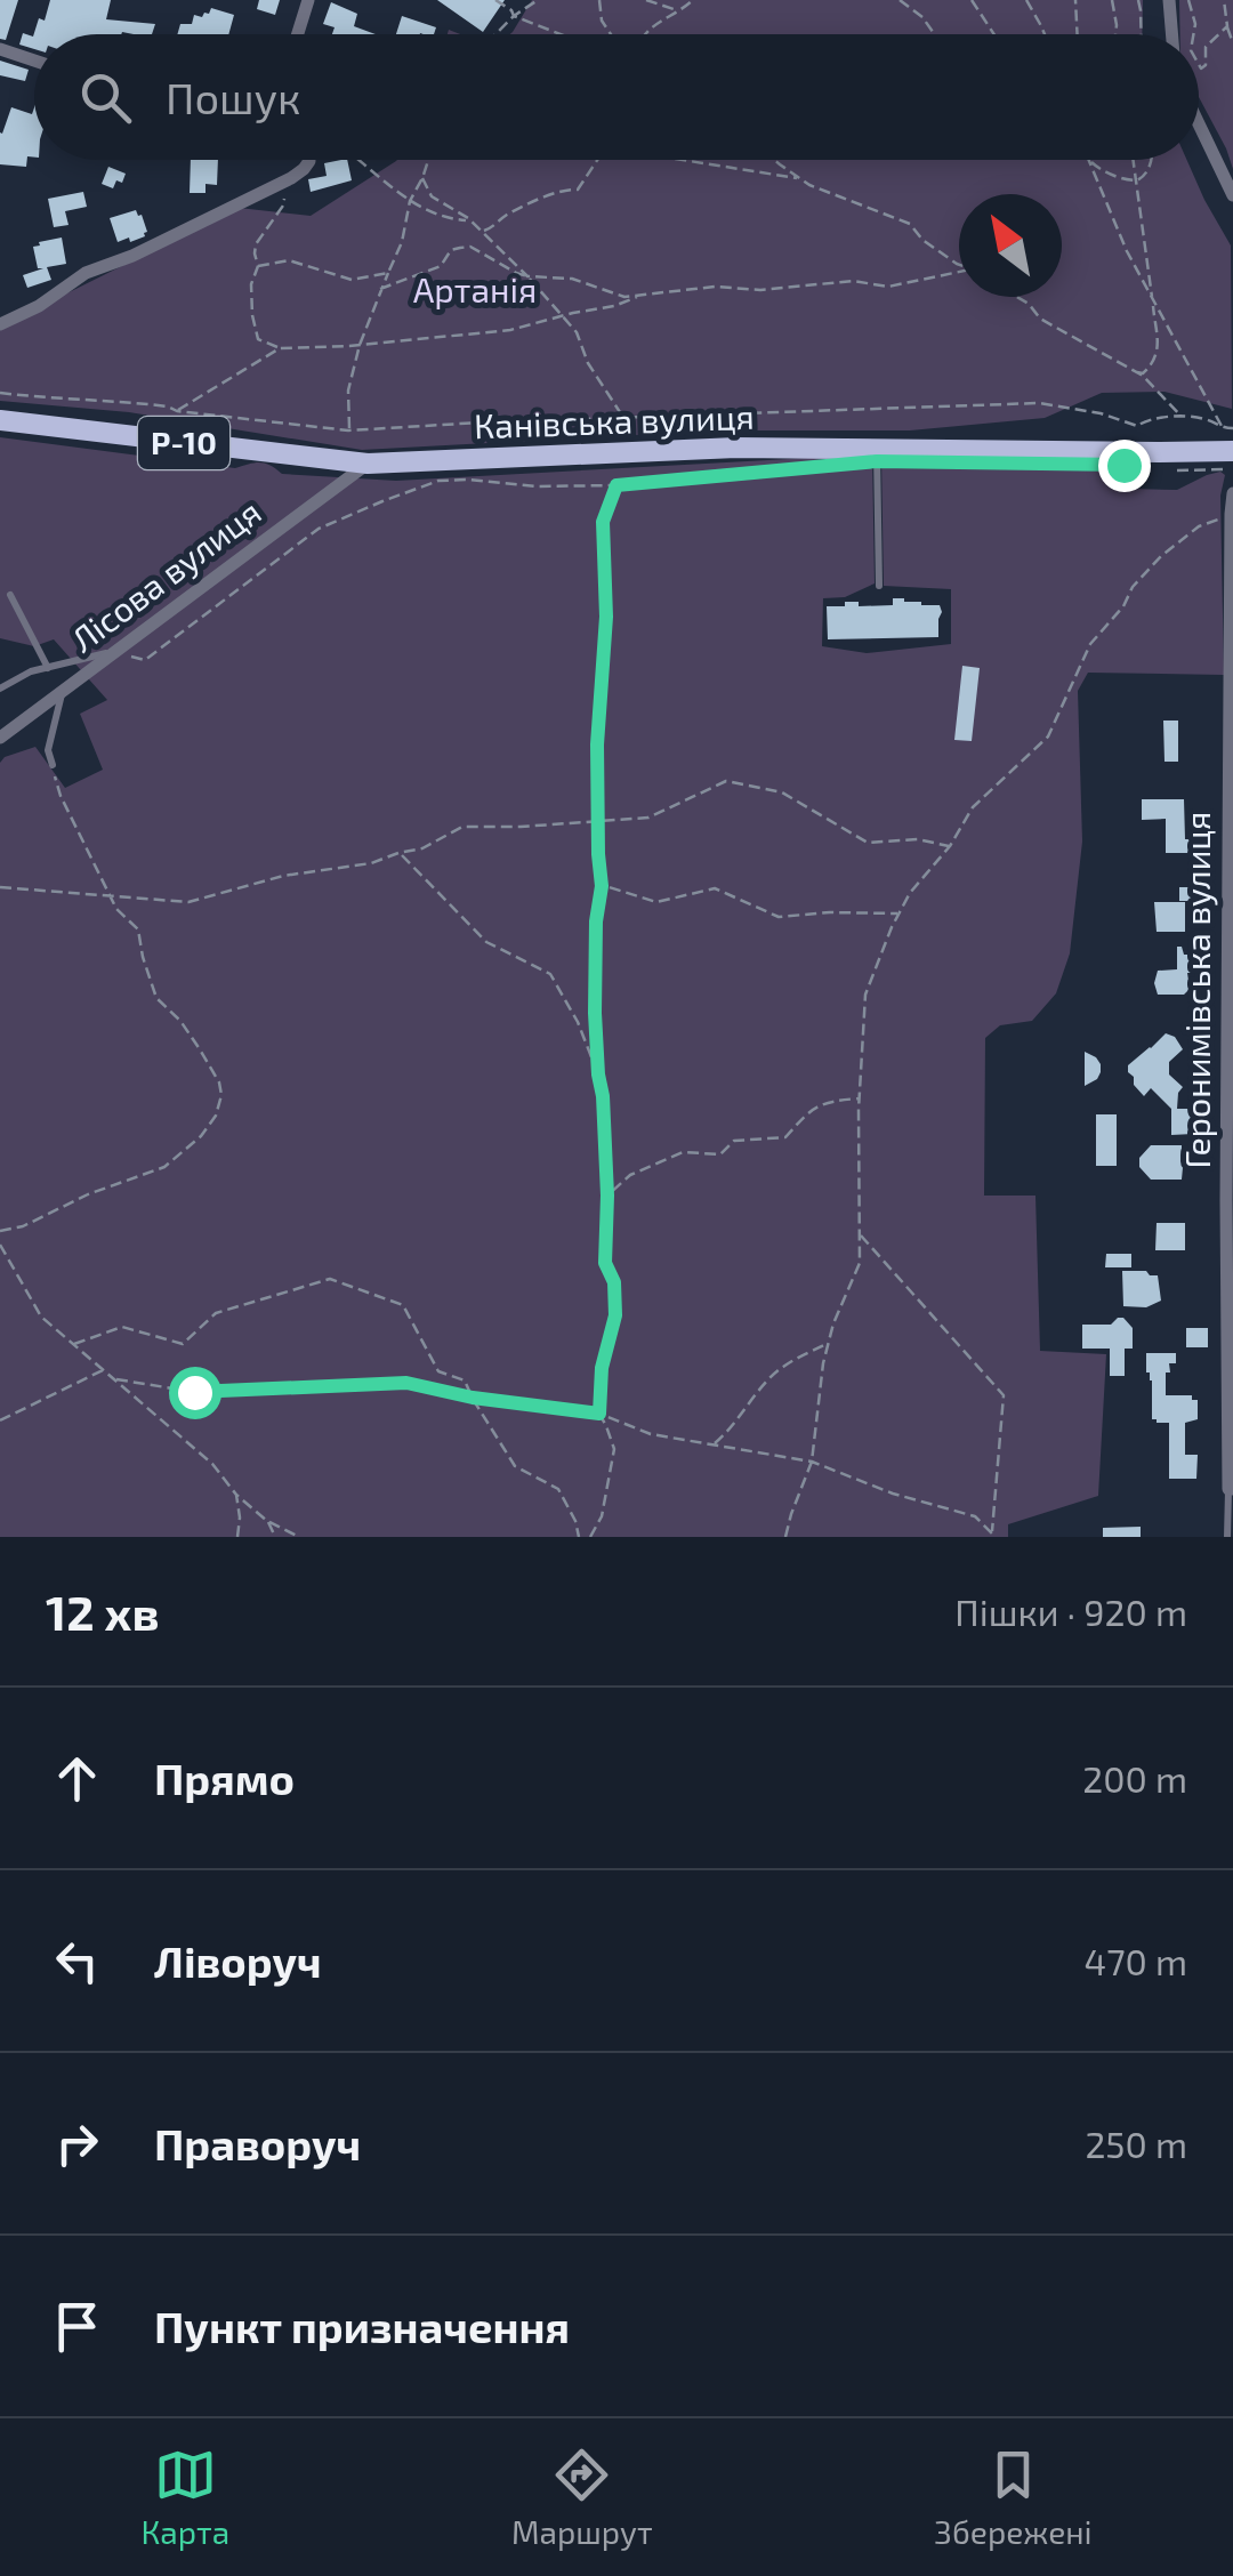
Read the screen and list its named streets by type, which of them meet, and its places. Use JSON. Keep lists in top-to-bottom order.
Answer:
{
  "streets": {
    "main road": ["Канівська вулиця", "Р-10"],
    "street": ["Лісова вулиця", "Геронимівська вулиця"]
  },
  "crossings": [
    ["Канівська вулиця", "Лісова вулиця"]
  ],
  "parks": ["Артанія"],
  "north": "top left",
  "page": {
    "search": "Пошук",
    "heading": ["12 хв", "Пішки · 920 m"],
    "list": [
      ["Прямо", "200 m"],
      ["Ліворуч", "470 m"],
      ["Праворуч", "250 m"],
      "Пункт призначення"
    ],
    "nav": ["Карта", "Маршрут", "Збережені"]
  }
}
